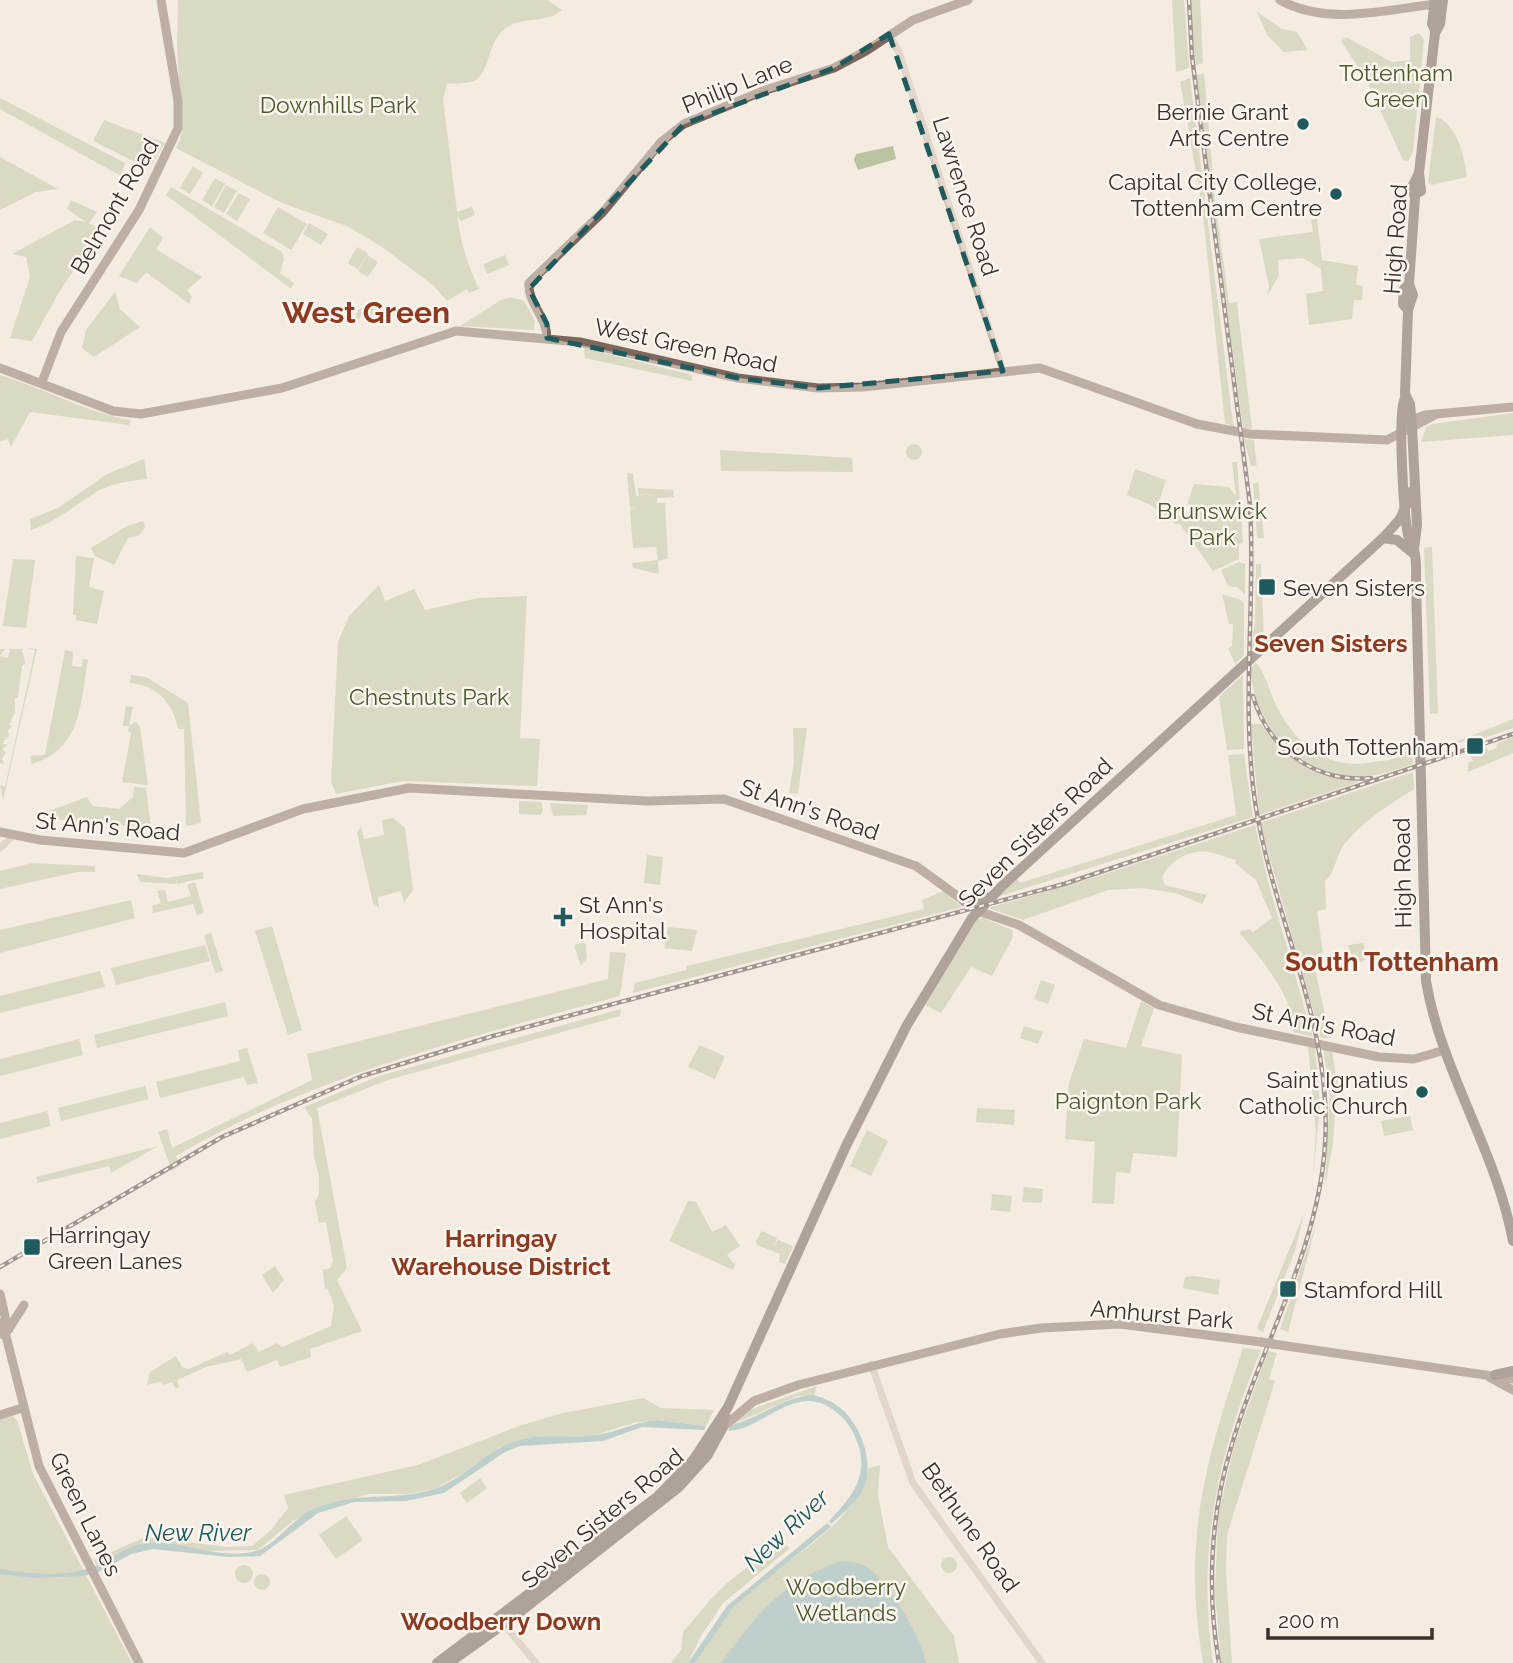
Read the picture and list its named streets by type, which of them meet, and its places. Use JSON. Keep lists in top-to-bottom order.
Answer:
{
  "streets": {
    "highway": ["High Road", "Seven Sisters Road"],
    "main road": [
      "Philip Lane",
      "Belmont Road",
      "West Green Road",
      "St Ann's Road",
      "Amhurst Park",
      "Green Lanes"
    ],
    "street": ["Lawrence Road", "Bethune Road"]
  },
  "crossings": [
    ["Philip Lane", "Lawrence Road"],
    ["Philip Lane", "West Green Road"],
    ["Lawrence Road", "West Green Road"],
    ["Belmont Road", "West Green Road"],
    ["High Road", "West Green Road"],
    ["High Road", "St Ann's Road"],
    ["St Ann's Road", "Seven Sisters Road"],
    ["Seven Sisters Road", "Amhurst Park"],
    ["Amhurst Park", "Bethune Road"]
  ],
  "districts": [
    "West Green",
    "Seven Sisters",
    "South Tottenham",
    "Harringay Warehouse District",
    "Woodberry Down"
  ],
  "water": ["New River"],
  "parks": [
    "Tottenham Green",
    "Downhills Park",
    "Brunswick Park",
    "Chestnuts Park",
    "Paignton Park",
    "Woodberry Wetlands"
  ],
  "places": {
    "other": ["Bernie Grant Arts Centre", "Capital City College, Tottenham Centre", "Saint Ignatius Catholic Church"],
    "transit": [
      "Seven Sisters",
      "South Tottenham",
      "Harringay Green Lanes",
      "Stamford Hill"
    ],
    "health": ["St Ann's Hospital"]
  },
  "scale_bar": "200 m"
}
